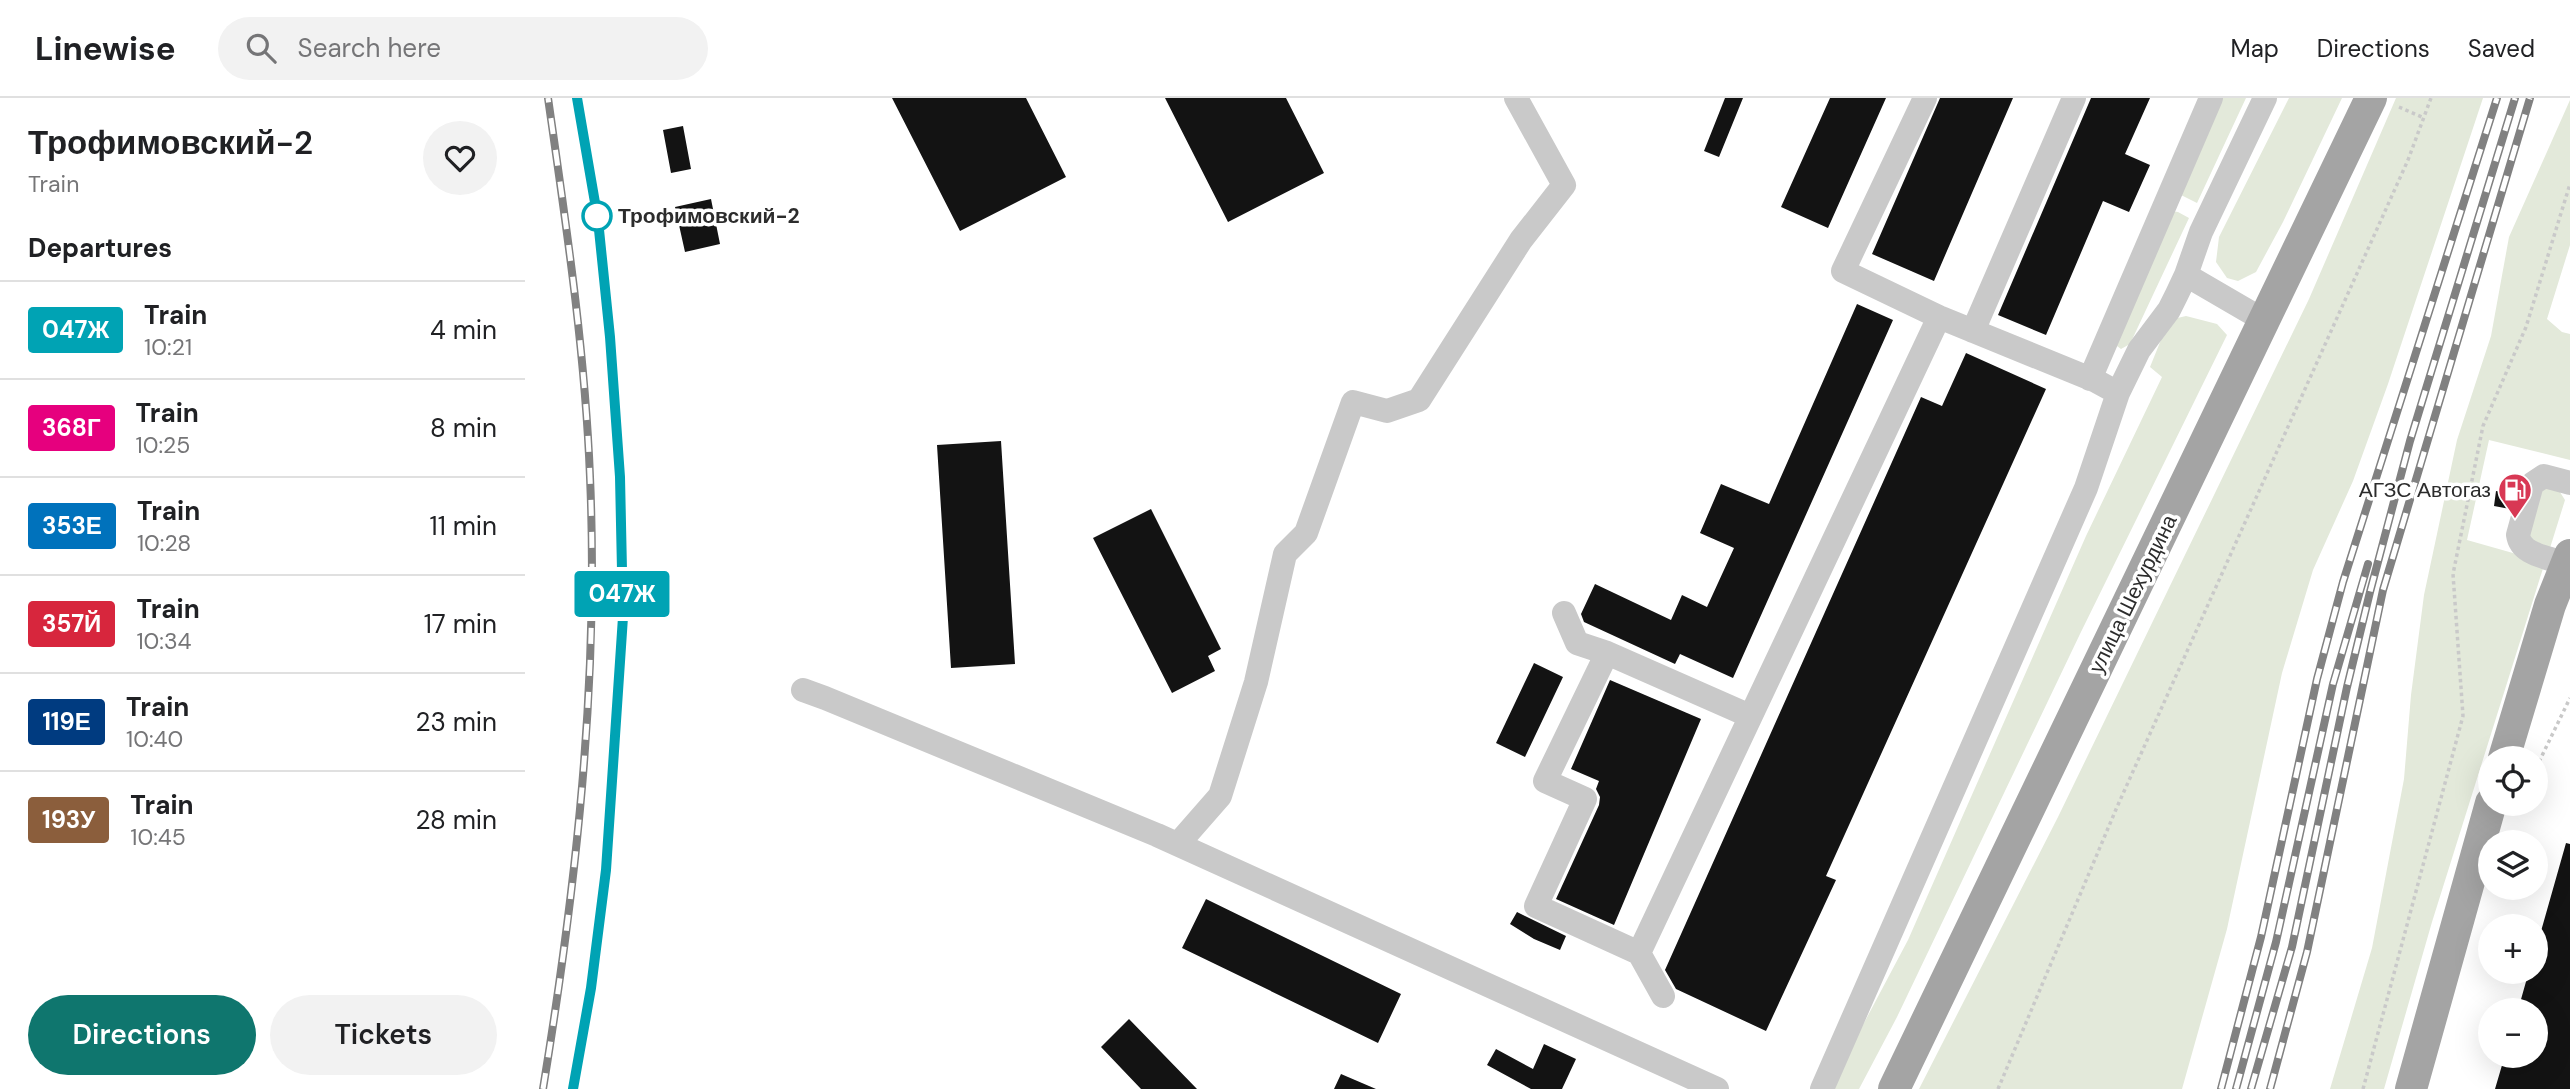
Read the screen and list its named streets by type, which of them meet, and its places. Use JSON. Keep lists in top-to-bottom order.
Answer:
{
  "streets": {
    "main road": ["улица Шехурдина"]
  },
  "places": {
    "other": ["Трофимовский-2"],
    "fuel station": ["АГЗС Автогаз"]
  },
  "page": {
    "header": "Linewise",
    "search": "Search here",
    "nav": ["Map", "Directions", "Saved"],
    "heading": [
      ["Трофимовский-2", "Train"],
      "Departures"
    ],
    "on_map": "047Ж",
    "list": [
      {
        "mark": "047Ж",
        "name": "Train",
        "note": "10:21",
        "value": "4 min"
      },
      {
        "mark": "368Г",
        "name": "Train",
        "note": "10:25",
        "value": "8 min"
      },
      {
        "mark": "353Е",
        "name": "Train",
        "note": "10:28",
        "value": "11 min"
      },
      {
        "mark": "357Й",
        "name": "Train",
        "note": "10:34",
        "value": "17 min"
      },
      {
        "mark": "119Е",
        "name": "Train",
        "note": "10:40",
        "value": "23 min"
      },
      {
        "mark": "193У",
        "name": "Train",
        "note": "10:45",
        "value": "28 min"
      }
    ],
    "map_buttons": ["+", "−"],
    "buttons": ["Directions", "Tickets"]
  }
}
